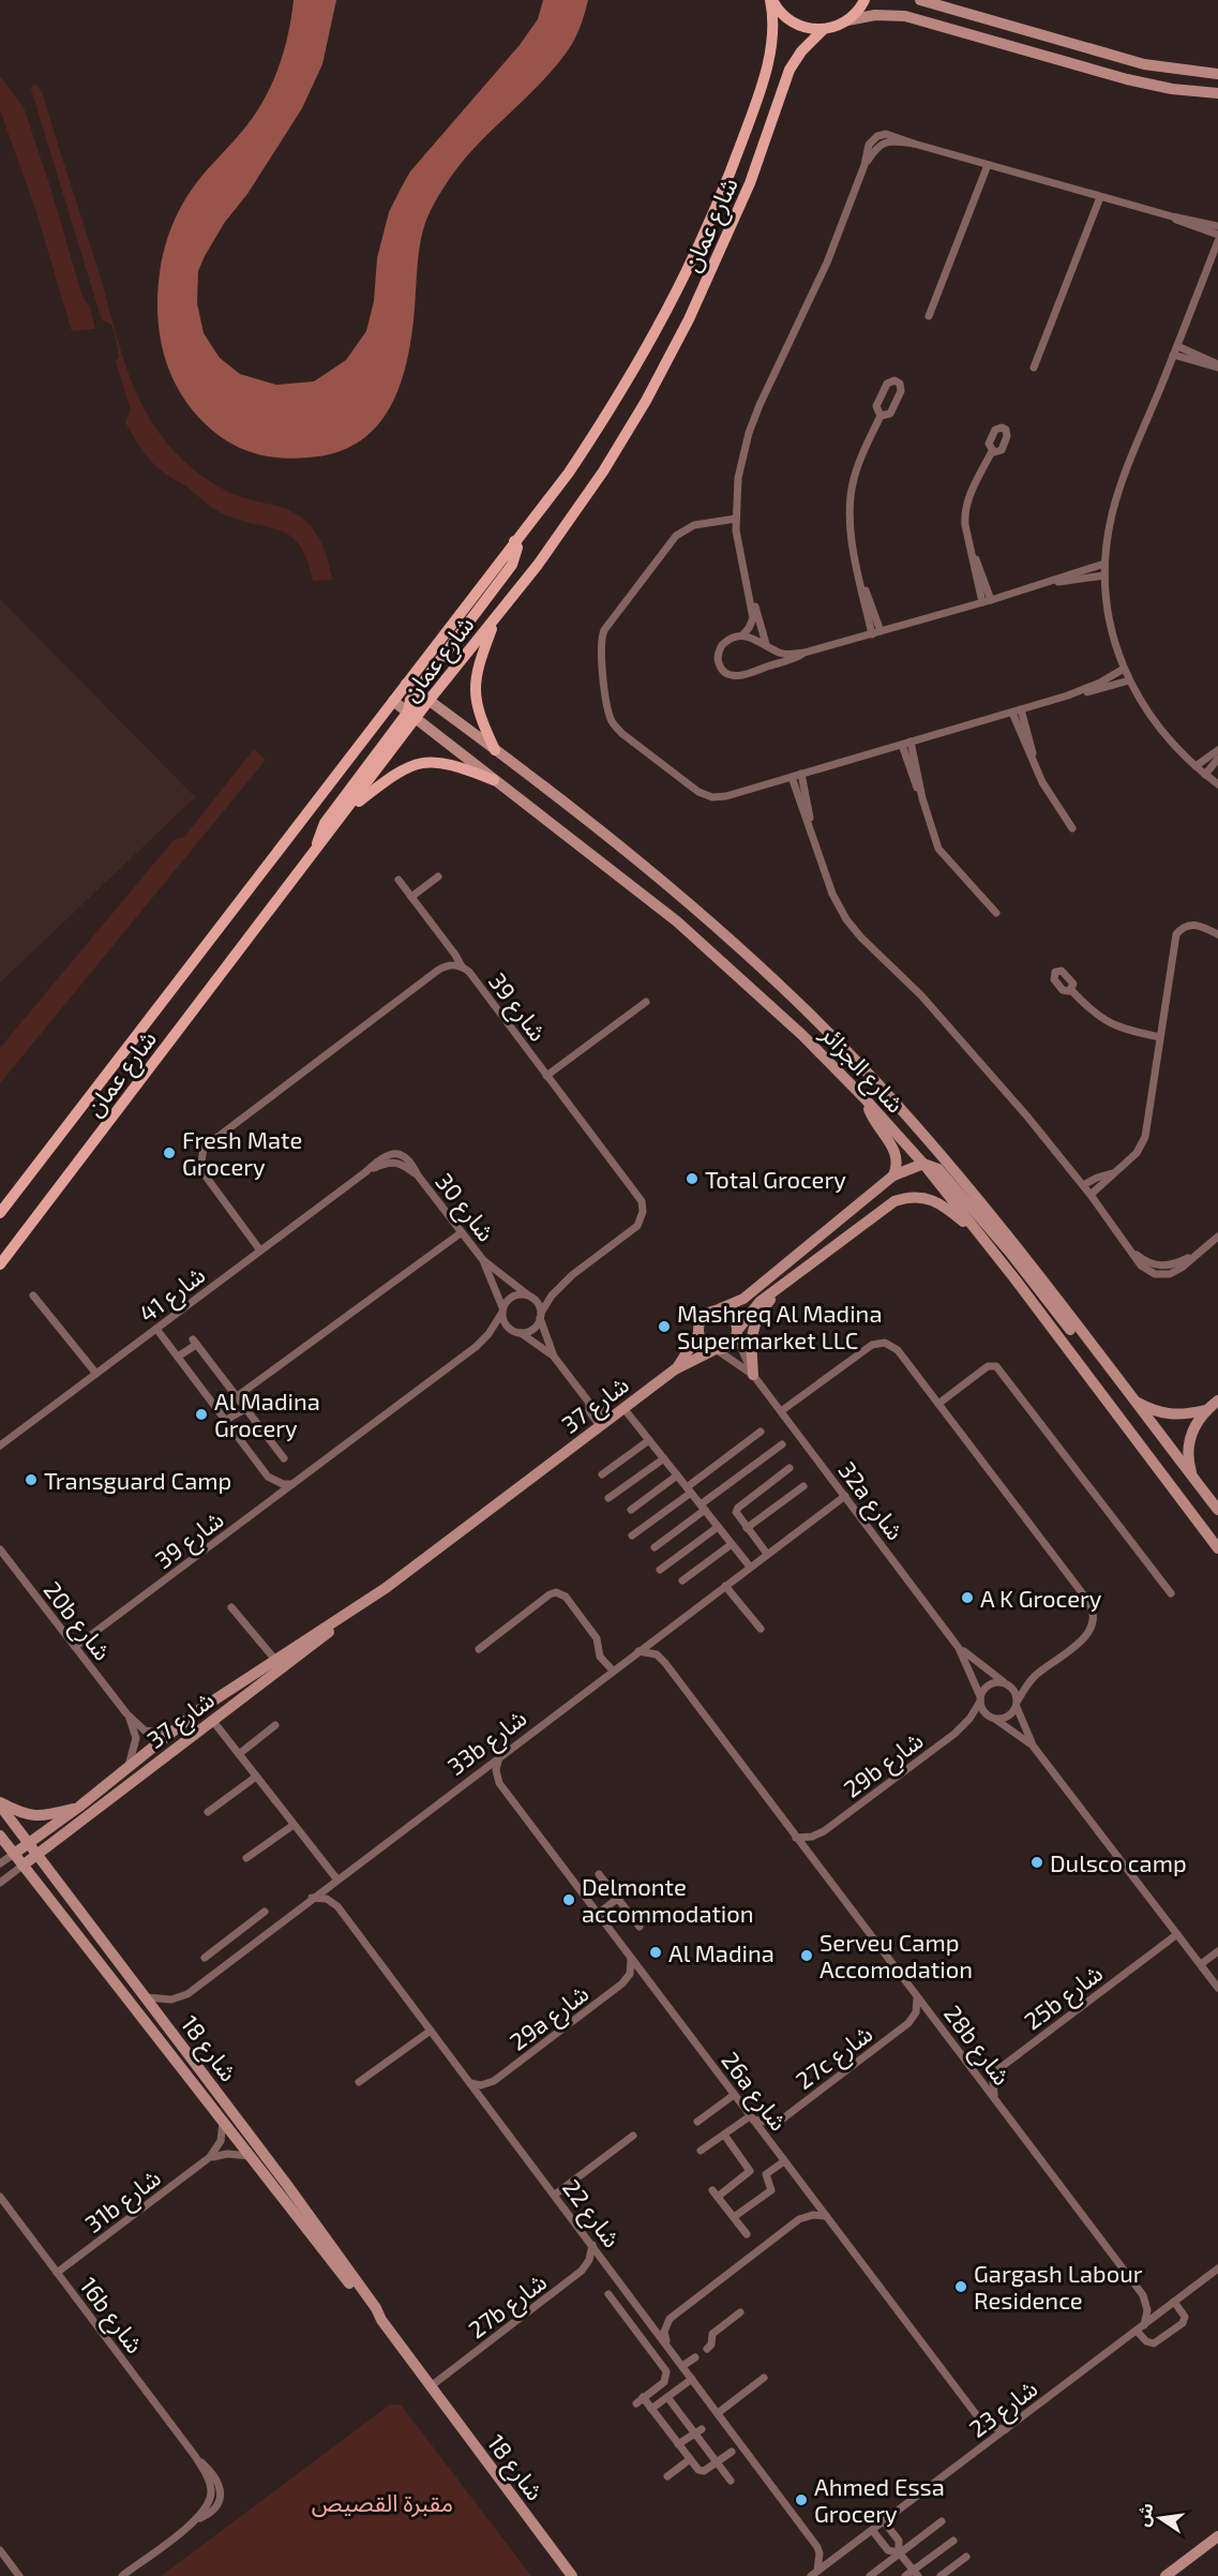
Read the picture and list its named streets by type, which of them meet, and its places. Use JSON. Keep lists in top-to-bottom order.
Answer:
{
  "streets": {
    "main road": ["شارع عمان"],
    "street": [
      "شارع 39",
      "شارع الجزائر",
      "شارع 30",
      "شارع 41",
      "شارع 37",
      "32a شارع",
      "20b شارع",
      "33b شارع",
      "29b شارع",
      "25b شارع",
      "29a شارع",
      "28b شارع",
      "شارع 18",
      "27c شارع",
      "26a شارع",
      "31b شارع",
      "شارع 22",
      "27b شارع",
      "16b شارع",
      "شارع 23"
    ]
  },
  "crossings": [
    ["شارع عمان", "شارع الجزائر"],
    ["شارع 39", "شارع 30"],
    ["شارع 39", "20b شارع"],
    ["شارع 30", "شارع 41"],
    ["شارع 37", "32a شارع"],
    ["شارع 37", "20b شارع"],
    ["شارع 37", "شارع 18"],
    ["32a شارع", "33b شارع"],
    ["32a شارع", "29b شارع"],
    ["33b شارع", "28b شارع"],
    ["33b شارع", "شارع 18"],
    ["33b شارع", "26a شارع"],
    ["33b شارع", "شارع 22"],
    ["29b شارع", "28b شارع"],
    ["25b شارع", "28b شارع"],
    ["29a شارع", "26a شارع"],
    ["29a شارع", "شارع 22"],
    ["28b شارع", "27c شارع"],
    ["28b شارع", "شارع 23"],
    ["شارع 18", "31b شارع"],
    ["شارع 18", "27b شارع"],
    ["27c شارع", "26a شارع"],
    ["26a شارع", "شارع 23"],
    ["31b شارع", "16b شارع"],
    ["شارع 22", "27b شارع"],
    ["شارع 22", "شارع 23"]
  ],
  "parks": ["مقبرة القصيص"],
  "places": [
    "Fresh Mate Grocery",
    "Total Grocery",
    "Mashreq Al Madina Supermarket LLC",
    "Al Madina Grocery",
    "Transguard Camp",
    "A K Grocery",
    "Dulsco camp",
    "Delmonte accommodation",
    "Al Madina",
    "Serveu Camp Accomodation",
    "Gargash Labour Residence",
    "Ahmed Essa Grocery"
  ],
  "north": "left"
}
